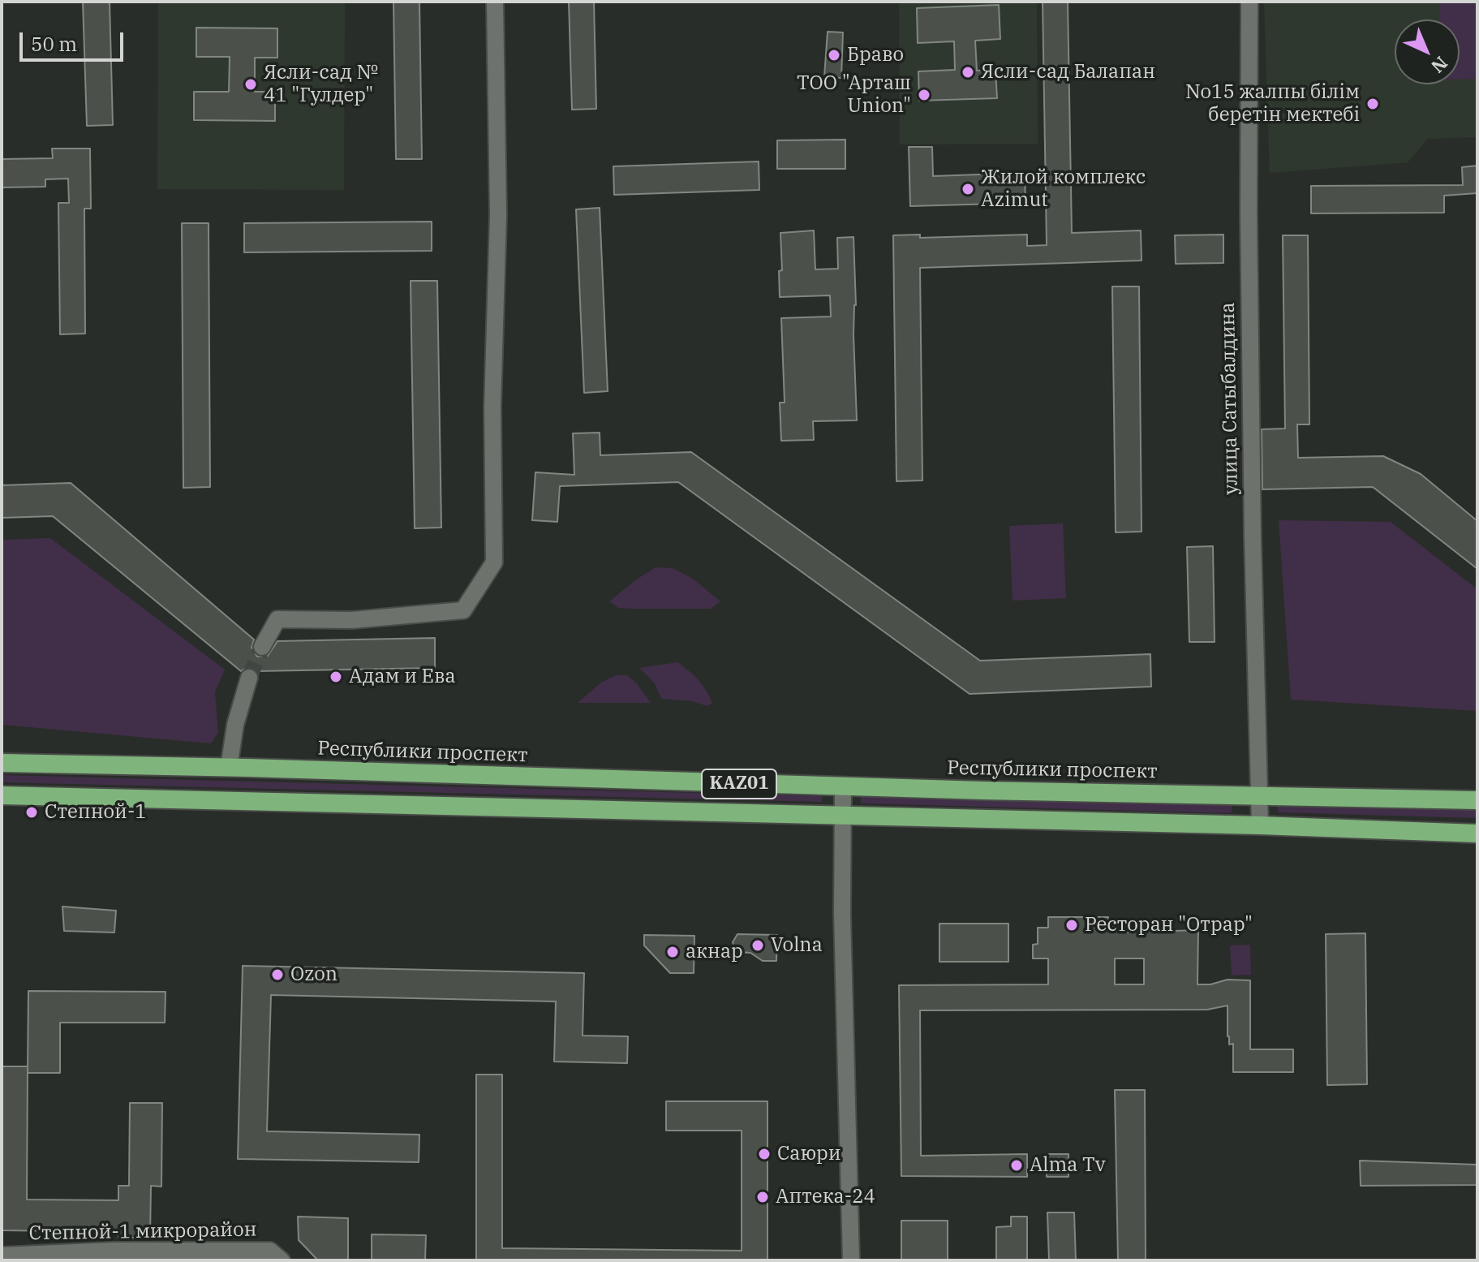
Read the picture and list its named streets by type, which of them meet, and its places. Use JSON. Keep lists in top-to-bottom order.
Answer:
{
  "streets": {
    "highway": ["Республики проспект", "KАZ01"],
    "street": ["улица Сатыбалдина", "Степной-1 микрорайон"]
  },
  "crossings": [
    ["улица Сатыбалдина", "Республики проспект"]
  ],
  "places": [
    "Браво",
    "Ясли-сад Балапан",
    "Ясли-сад № 41 \"Гулдер\"",
    "ТОО \"Арташ Union\"",
    "No15 жалпы білім беретін мектебі",
    "Жилой комплекс Azimut",
    "Адам и Ева",
    "Степной-1",
    "Ресторан \"Отрар\"",
    "Volna",
    "акнар",
    "Ozon",
    "Саюри",
    "Alma Tv",
    "Аптека-24"
  ],
  "scale_bar": "50 m",
  "north": "bottom right"
}
